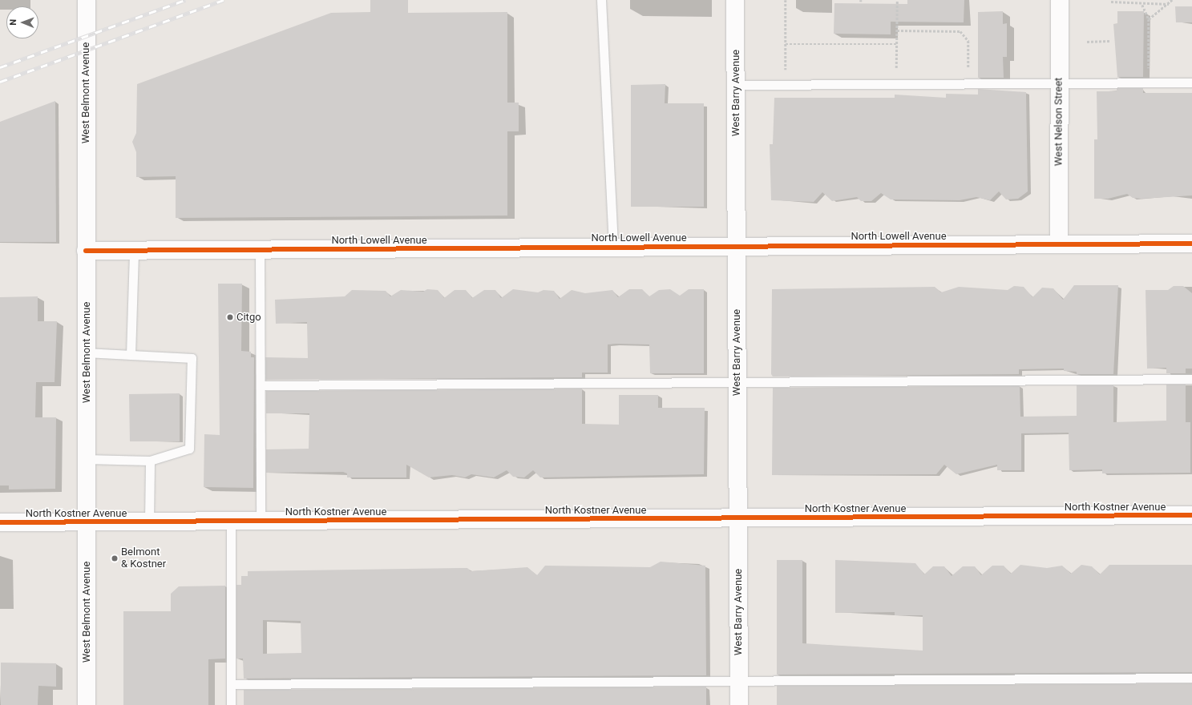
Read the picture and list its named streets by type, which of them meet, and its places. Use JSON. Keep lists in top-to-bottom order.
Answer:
{
  "streets": {
    "street": [
      "West Belmont Avenue",
      "West Barry Avenue",
      "West Nelson Street",
      "North Lowell Avenue",
      "North Kostner Avenue"
    ]
  },
  "crossings": [
    ["West Belmont Avenue", "North Lowell Avenue"],
    ["West Belmont Avenue", "North Kostner Avenue"],
    ["West Barry Avenue", "North Lowell Avenue"],
    ["West Barry Avenue", "North Kostner Avenue"],
    ["West Nelson Street", "North Lowell Avenue"]
  ],
  "places": ["Citgo", "Belmont & Kostner"],
  "north": "left"
}
